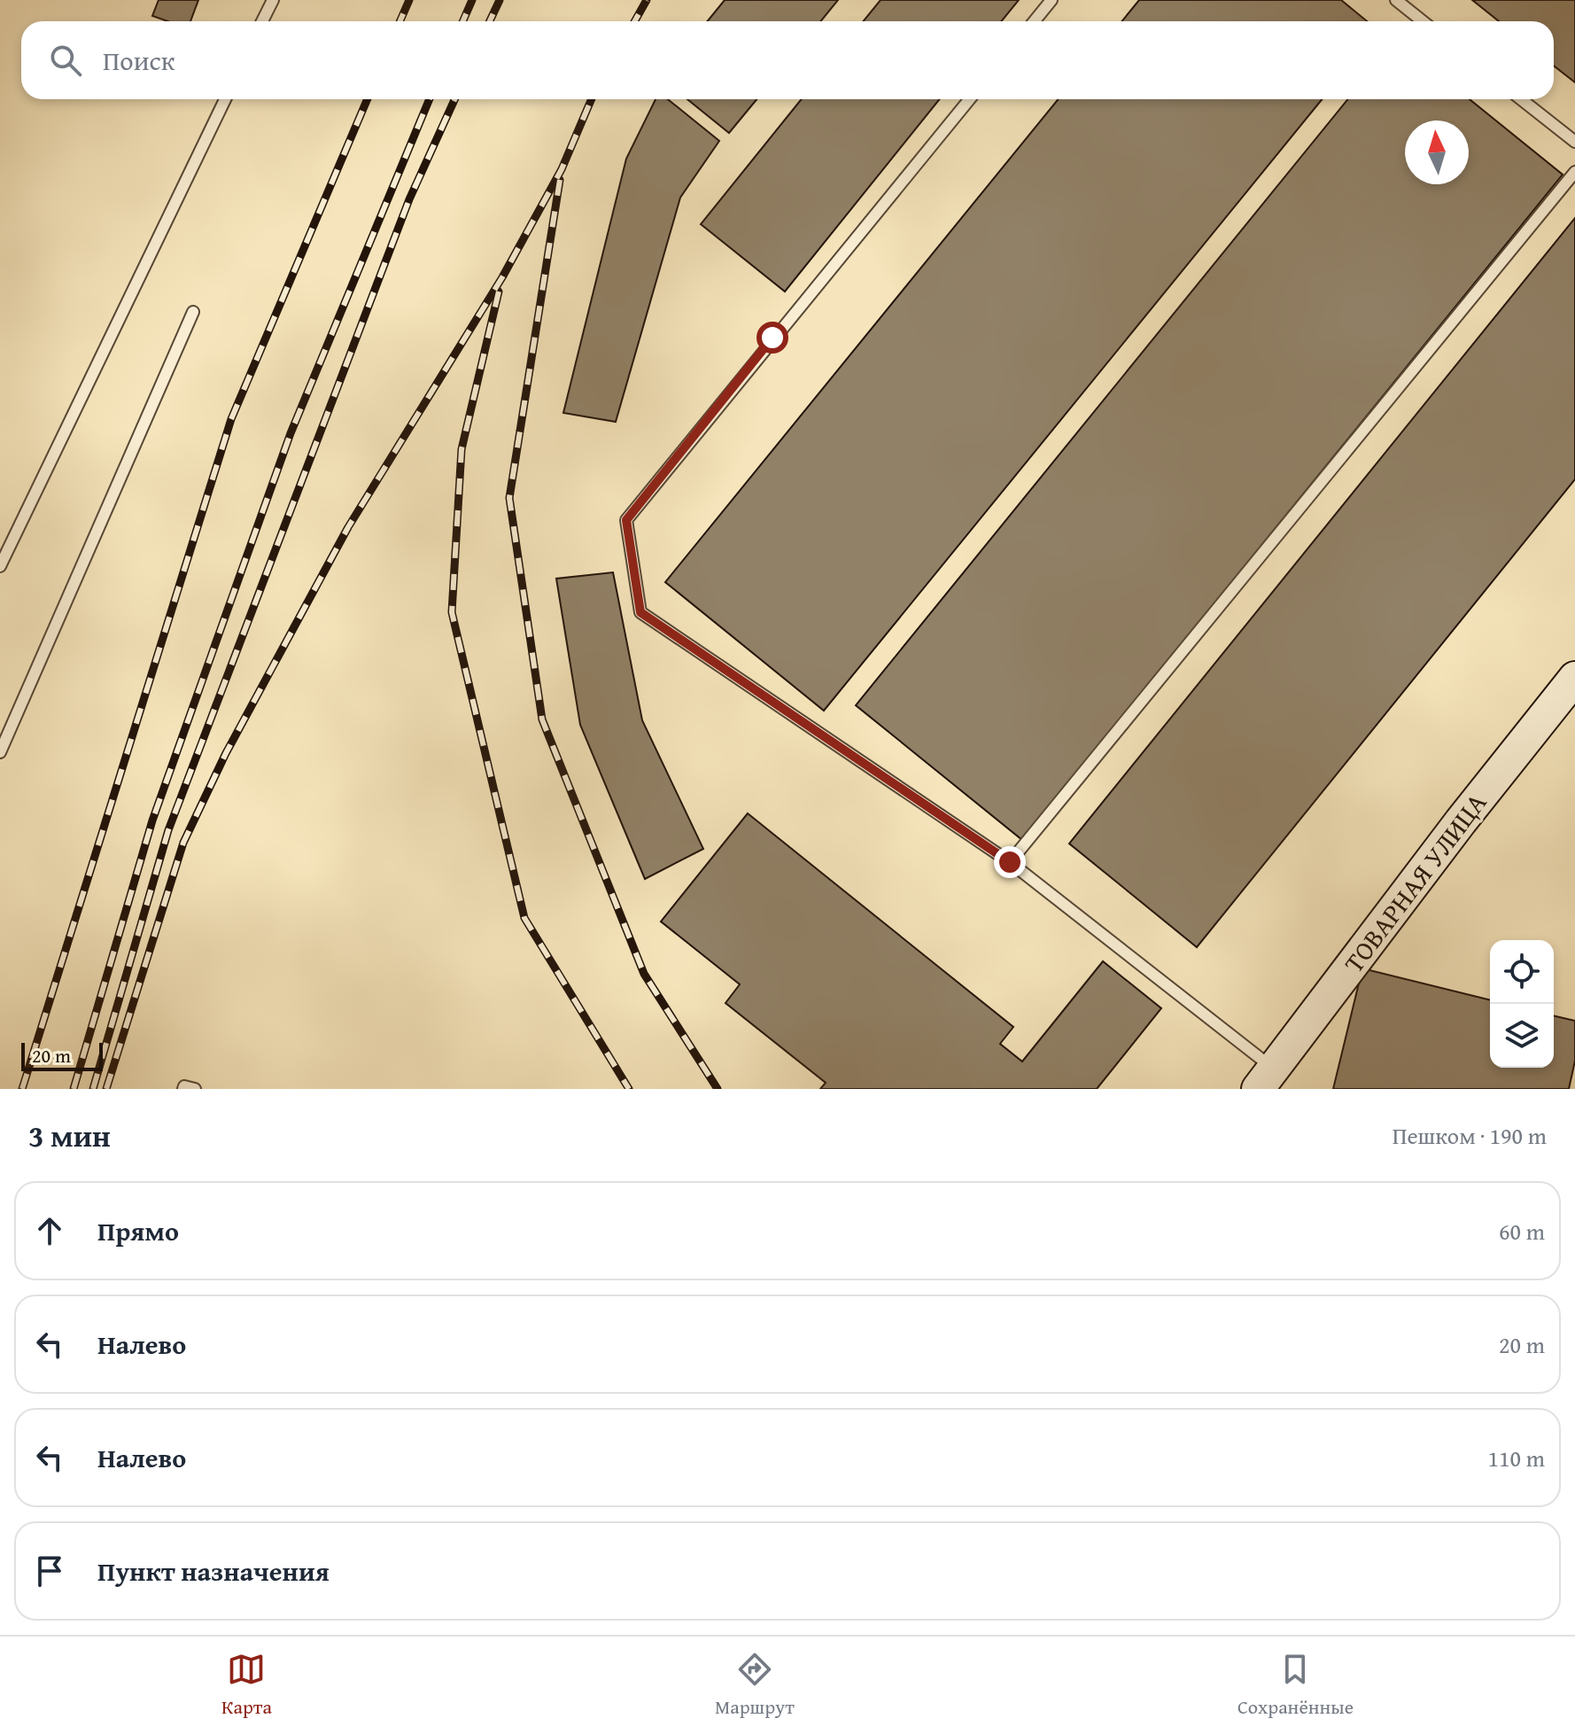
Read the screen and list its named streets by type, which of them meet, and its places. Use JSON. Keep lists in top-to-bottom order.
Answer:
{
  "streets": {
    "street": ["ТОВАРНАЯ УЛИЦА"]
  },
  "scale_bar": "20 m",
  "north": "top",
  "page": {
    "search": "Поиск",
    "scale": "20 m",
    "heading": ["3 мин", "Пешком · 190 m"],
    "list": [
      ["Прямо", "60 m"],
      ["Налево", "20 m"],
      ["Налево", "110 m"],
      "Пункт назначения"
    ],
    "nav": ["Карта", "Маршрут", "Сохранённые"]
  }
}
